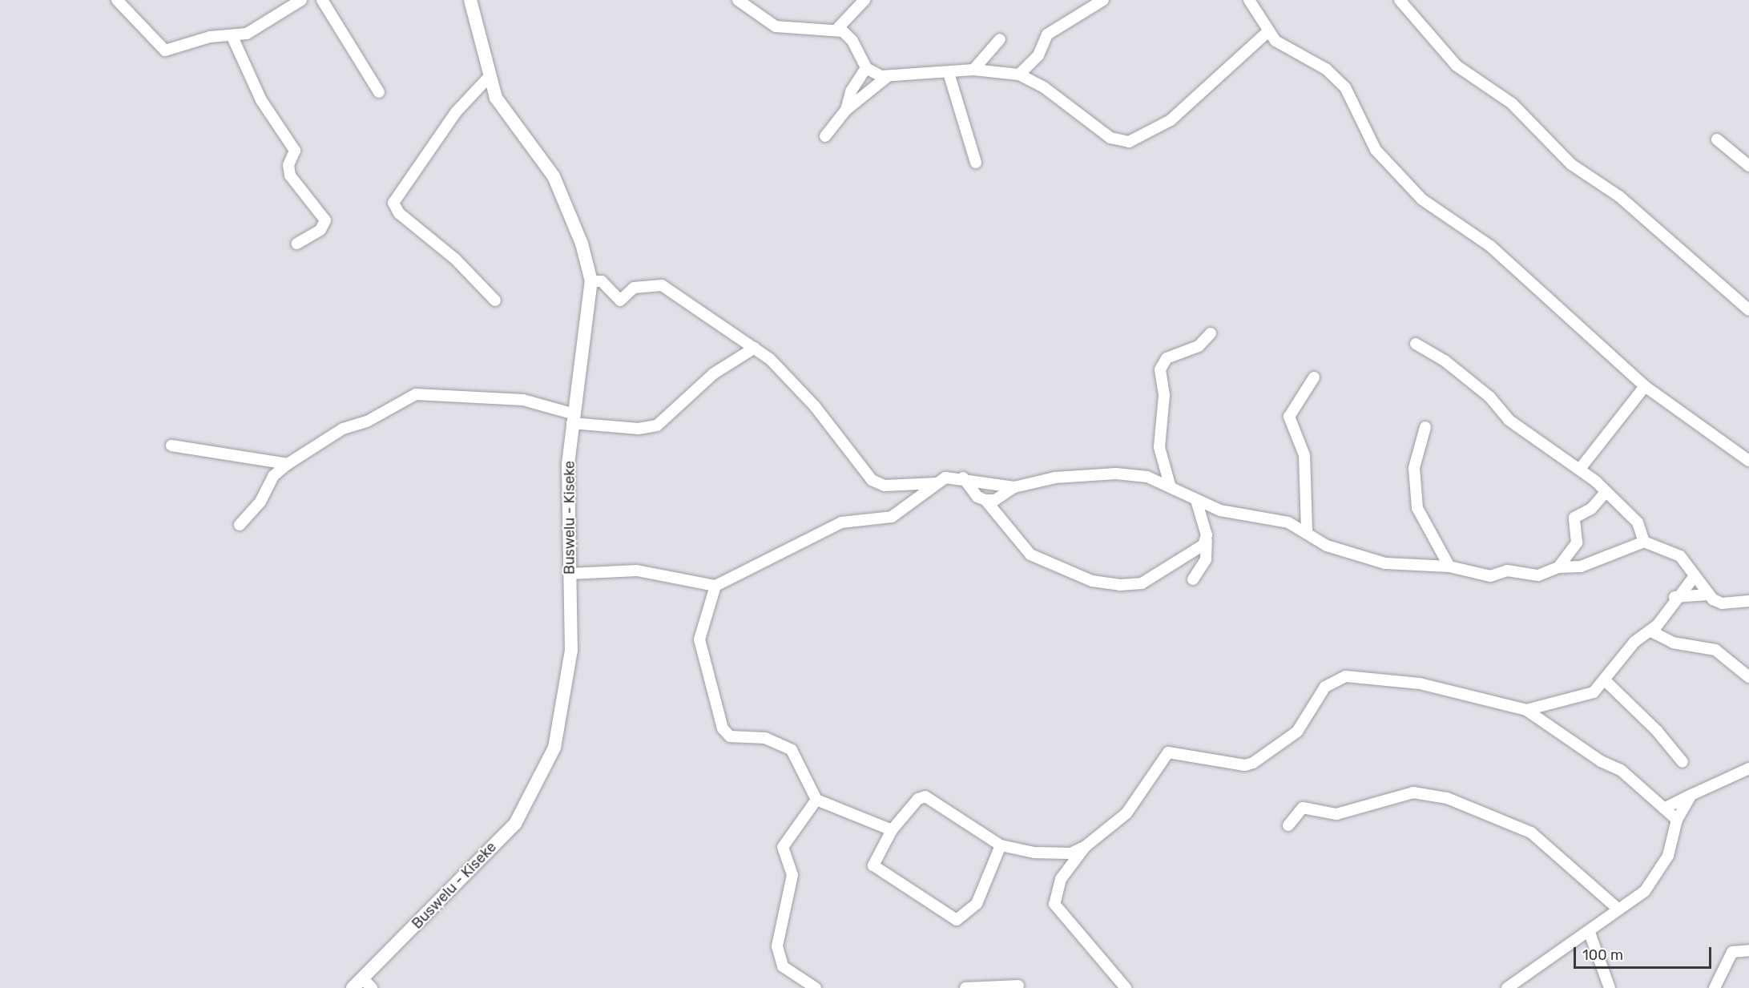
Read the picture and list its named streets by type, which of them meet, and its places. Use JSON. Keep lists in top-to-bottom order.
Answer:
{
  "streets": {
    "main road": ["Buswelu - Kiseke"]
  },
  "scale_bar": "100 m"
}
